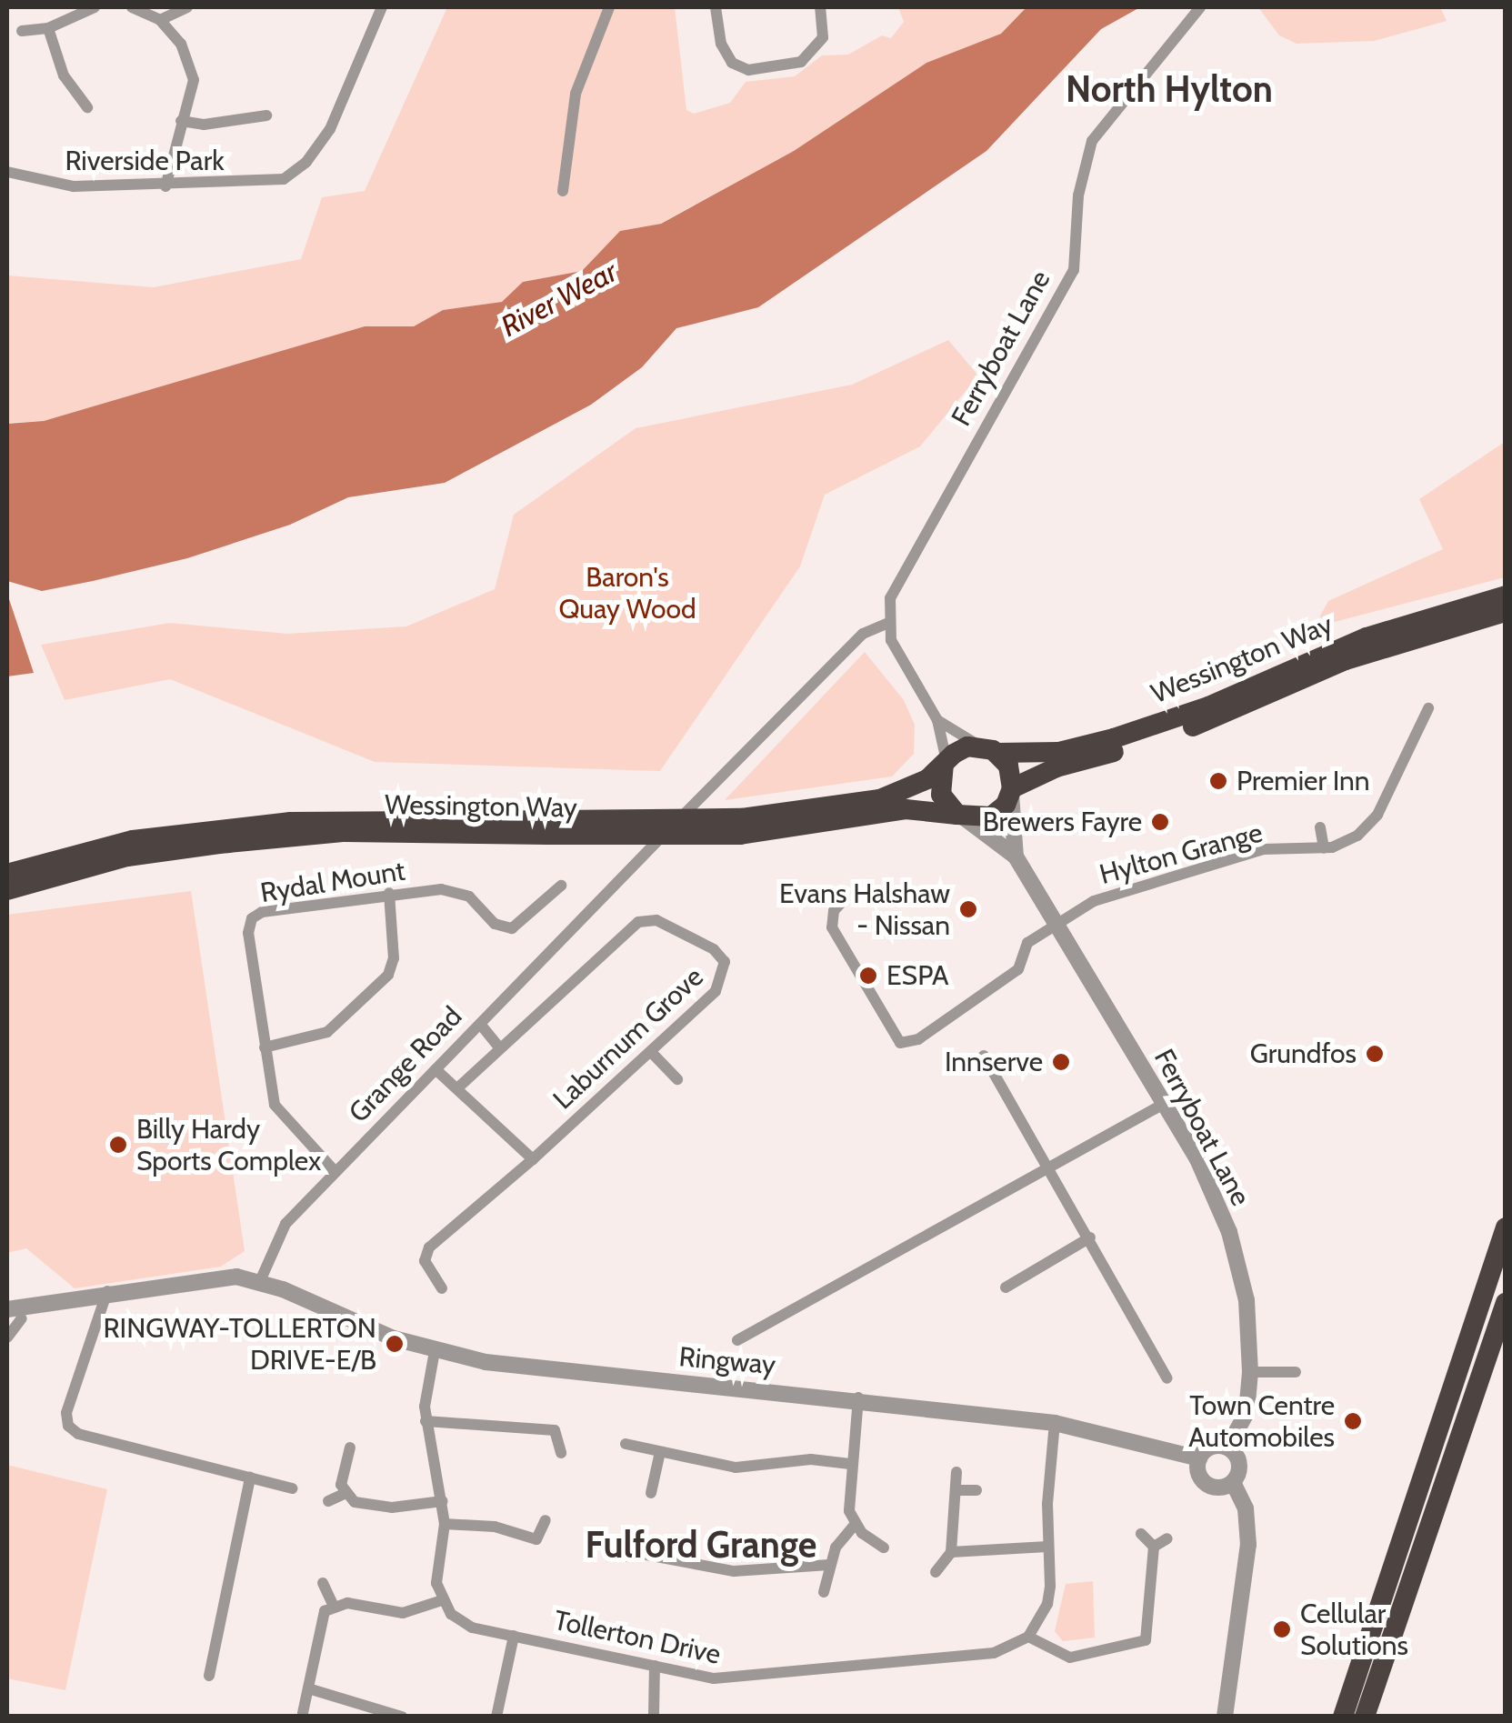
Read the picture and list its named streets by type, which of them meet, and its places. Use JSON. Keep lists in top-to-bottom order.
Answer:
{
  "streets": {
    "highway": ["Wessington Way"],
    "street": [
      "Riverside Park",
      "Ferryboat Lane",
      "Hylton Grange",
      "Rydal Mount",
      "Laburnum Grove",
      "Grange Road",
      "Ringway",
      "Tollerton Drive"
    ]
  },
  "crossings": [
    ["Ferryboat Lane", "Wessington Way"],
    ["Ferryboat Lane", "Hylton Grange"],
    ["Ferryboat Lane", "Grange Road"],
    ["Ferryboat Lane", "Ringway"],
    ["Rydal Mount", "Grange Road"],
    ["Grange Road", "Ringway"]
  ],
  "districts": ["North Hylton", "Fulford Grange"],
  "water": ["River Wear"],
  "parks": ["Baron's Quay Wood"],
  "places": [
    "Premier Inn",
    "Brewers Fayre",
    "Evans Halshaw - Nissan",
    "ESPA",
    "Grundfos",
    "Innserve",
    "Billy Hardy Sports Complex",
    "RINGWAY-TOLLERTON DRIVE-E/B",
    "Town Centre Automobiles",
    "Cellular Solutions"
  ]
}
